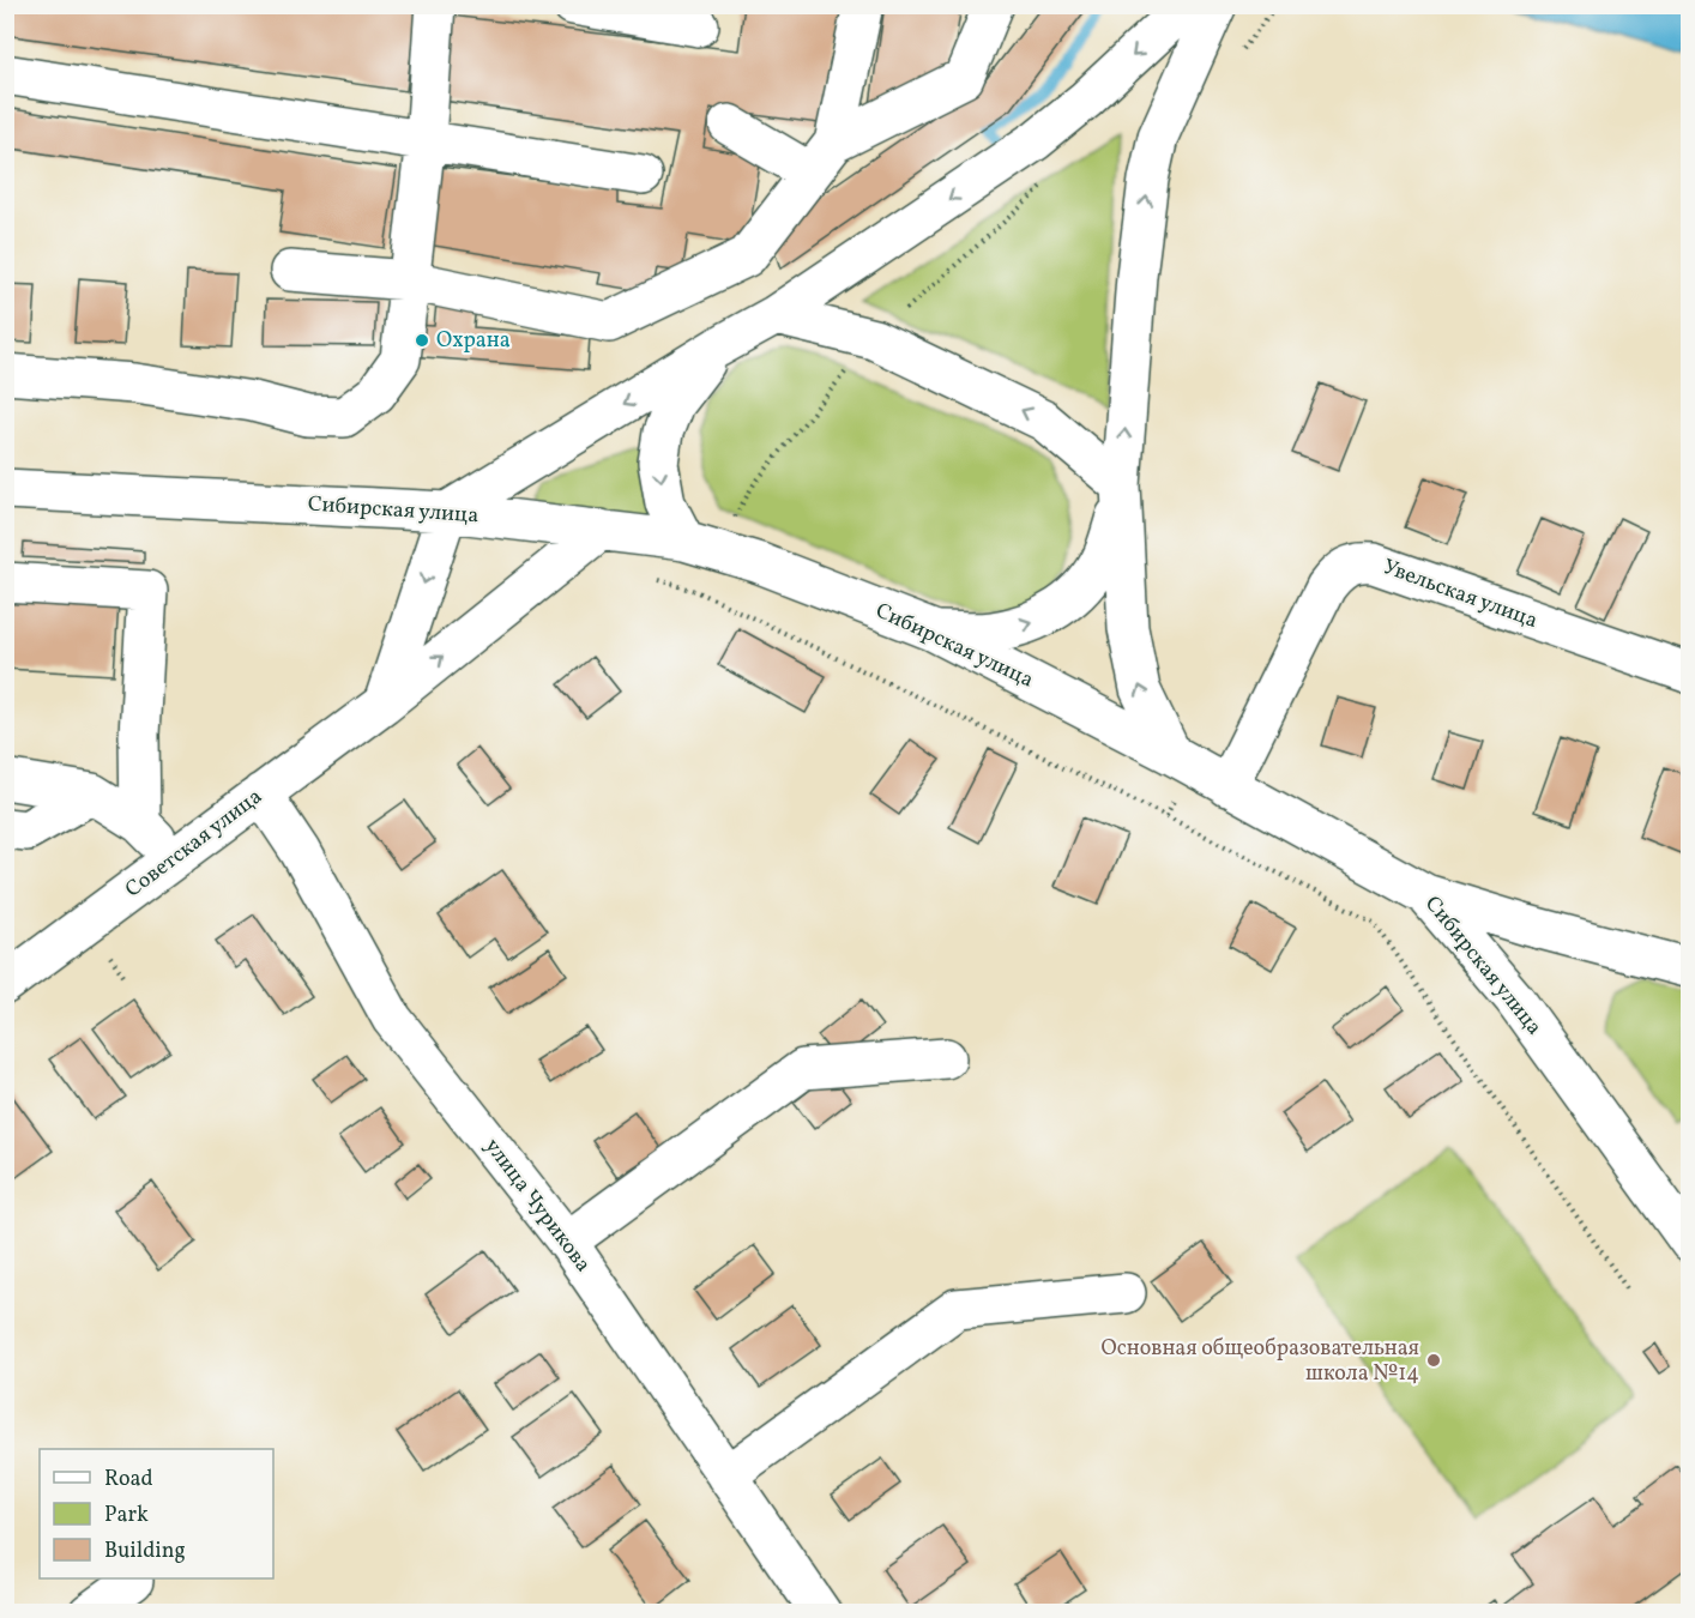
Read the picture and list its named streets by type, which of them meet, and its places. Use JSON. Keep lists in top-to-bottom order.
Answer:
{
  "streets": {
    "street": [
      "Сибирская улица",
      "Увельская улица",
      "Советская улица",
      "улица Чурикова"
    ]
  },
  "crossings": [
    ["Сибирская улица", "Увельская улица"],
    ["Сибирская улица", "Советская улица"],
    ["Советская улица", "улица Чурикова"]
  ],
  "places": ["Охрана", "Основная общеобразовательная школа №14"],
  "legend": ["Road", "Park", "Building"]
}
